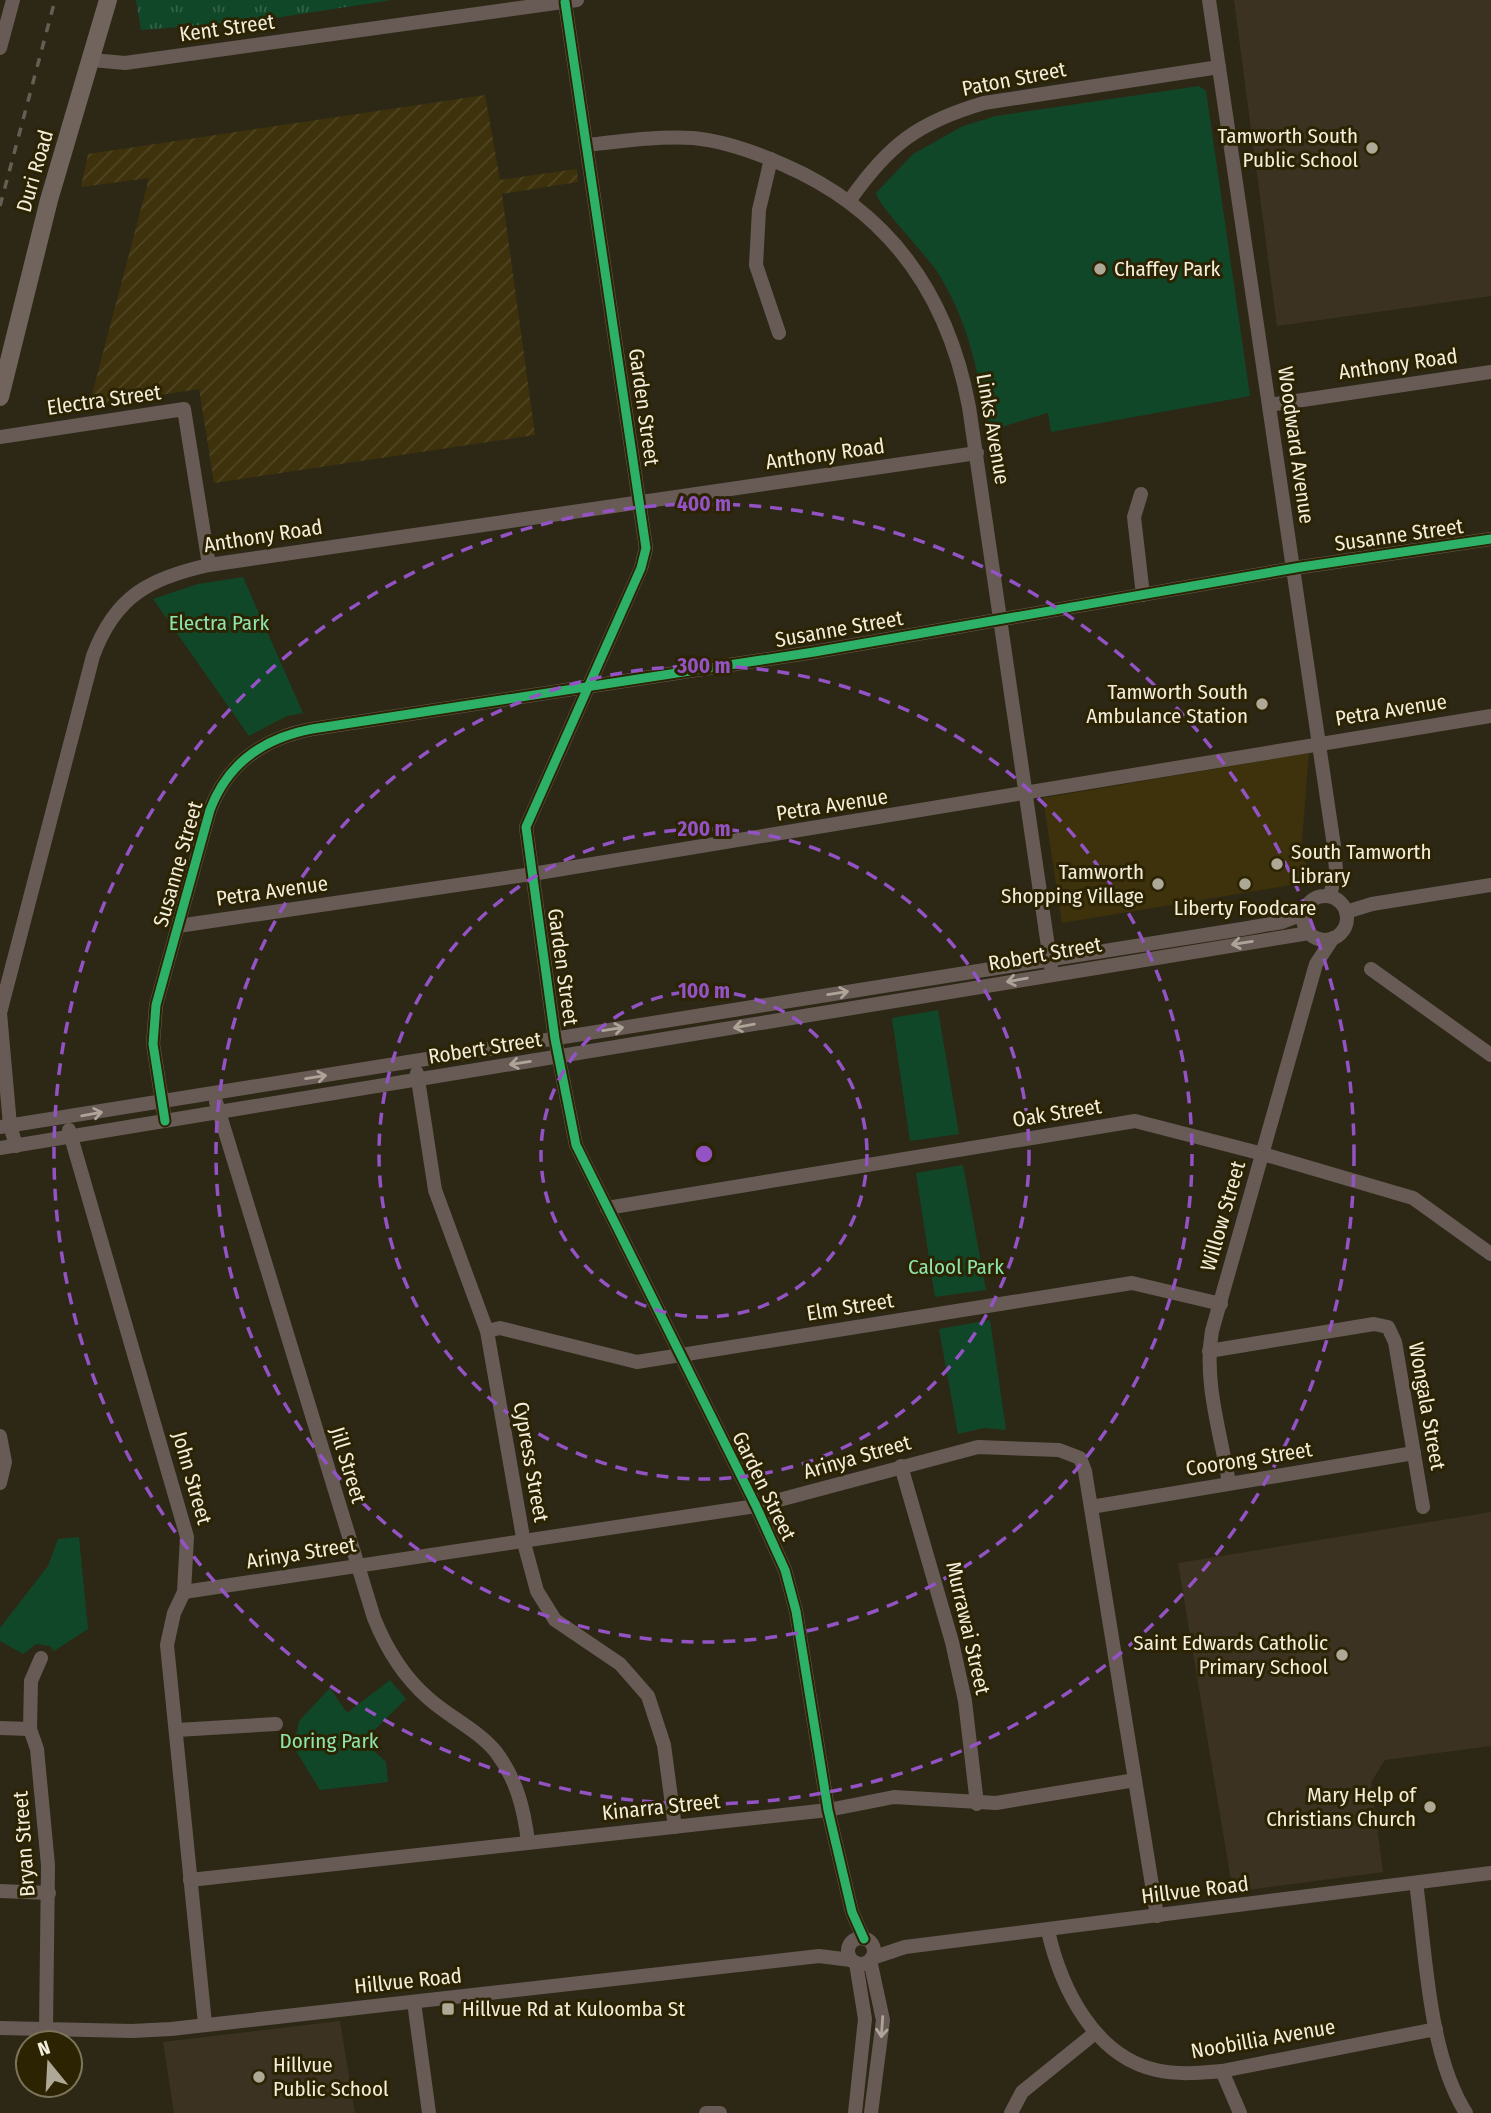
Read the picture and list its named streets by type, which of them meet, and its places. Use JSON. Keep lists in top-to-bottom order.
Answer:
{
  "streets": {
    "main road": ["Duri Road"],
    "street": [
      "Kent Street",
      "Paton Street",
      "Anthony Road",
      "Electra Street",
      "Garden Street",
      "Links Avenue",
      "Woodward Avenue",
      "Susanne Street",
      "Petra Avenue",
      "Robert Street",
      "Oak Street",
      "Willow Street",
      "Elm Street",
      "Wongala Street",
      "Arinya Street",
      "Coorong Street",
      "Cypress Street",
      "Jill Street",
      "John Street",
      "Murrawai Street",
      "Kinarra Street",
      "Bryan Street",
      "Hillvue Road",
      "Noobillia Avenue"
    ]
  },
  "crossings": [
    ["Kent Street", "Duri Road"],
    ["Kent Street", "Garden Street"],
    ["Paton Street", "Links Avenue"],
    ["Paton Street", "Woodward Avenue"],
    ["Anthony Road", "Electra Street"],
    ["Anthony Road", "Garden Street"],
    ["Anthony Road", "Links Avenue"],
    ["Anthony Road", "Woodward Avenue"],
    ["Anthony Road", "Robert Street"],
    ["Garden Street", "Links Avenue"],
    ["Garden Street", "Susanne Street"],
    ["Garden Street", "Petra Avenue"],
    ["Garden Street", "Robert Street"],
    ["Garden Street", "Oak Street"],
    ["Garden Street", "Elm Street"],
    ["Garden Street", "Arinya Street"],
    ["Garden Street", "Kinarra Street"],
    ["Garden Street", "Hillvue Road"],
    ["Links Avenue", "Susanne Street"],
    ["Links Avenue", "Petra Avenue"],
    ["Links Avenue", "Robert Street"],
    ["Woodward Avenue", "Susanne Street"],
    ["Woodward Avenue", "Petra Avenue"],
    ["Woodward Avenue", "Robert Street"],
    ["Woodward Avenue", "Willow Street"],
    ["Susanne Street", "Petra Avenue"],
    ["Susanne Street", "Robert Street"],
    ["Robert Street", "Willow Street"],
    ["Robert Street", "Cypress Street"],
    ["Robert Street", "Jill Street"],
    ["Robert Street", "John Street"],
    ["Oak Street", "Willow Street"],
    ["Willow Street", "Elm Street"],
    ["Willow Street", "Wongala Street"],
    ["Willow Street", "Coorong Street"],
    ["Elm Street", "Cypress Street"],
    ["Wongala Street", "Coorong Street"],
    ["Arinya Street", "Coorong Street"],
    ["Arinya Street", "Cypress Street"],
    ["Arinya Street", "Jill Street"],
    ["Arinya Street", "John Street"],
    ["Arinya Street", "Murrawai Street"],
    ["Arinya Street", "Kinarra Street"],
    ["Arinya Street", "Hillvue Road"],
    ["Cypress Street", "Kinarra Street"],
    ["Jill Street", "Kinarra Street"],
    ["John Street", "Kinarra Street"],
    ["John Street", "Hillvue Road"],
    ["Murrawai Street", "Kinarra Street"],
    ["Bryan Street", "Hillvue Road"],
    ["Hillvue Road", "Noobillia Avenue"]
  ],
  "parks": ["Electra Park", "Calool Park", "Doring Park"],
  "places": {
    "other": [
      "Tamworth South Public School",
      "Chaffey Park",
      "Tamworth South Ambulance Station",
      "South Tamworth Library",
      "Tamworth Shopping Village",
      "Liberty Foodcare",
      "Saint Edwards Catholic Primary School",
      "Mary Help of Christians Church",
      "Hillvue Public School"
    ],
    "transit": ["Hillvue Rd at Kuloomba St"]
  },
  "north": "top",
  "rings": [
    "400 m",
    "300 m",
    "200 m",
    "100 m"
  ]
}
